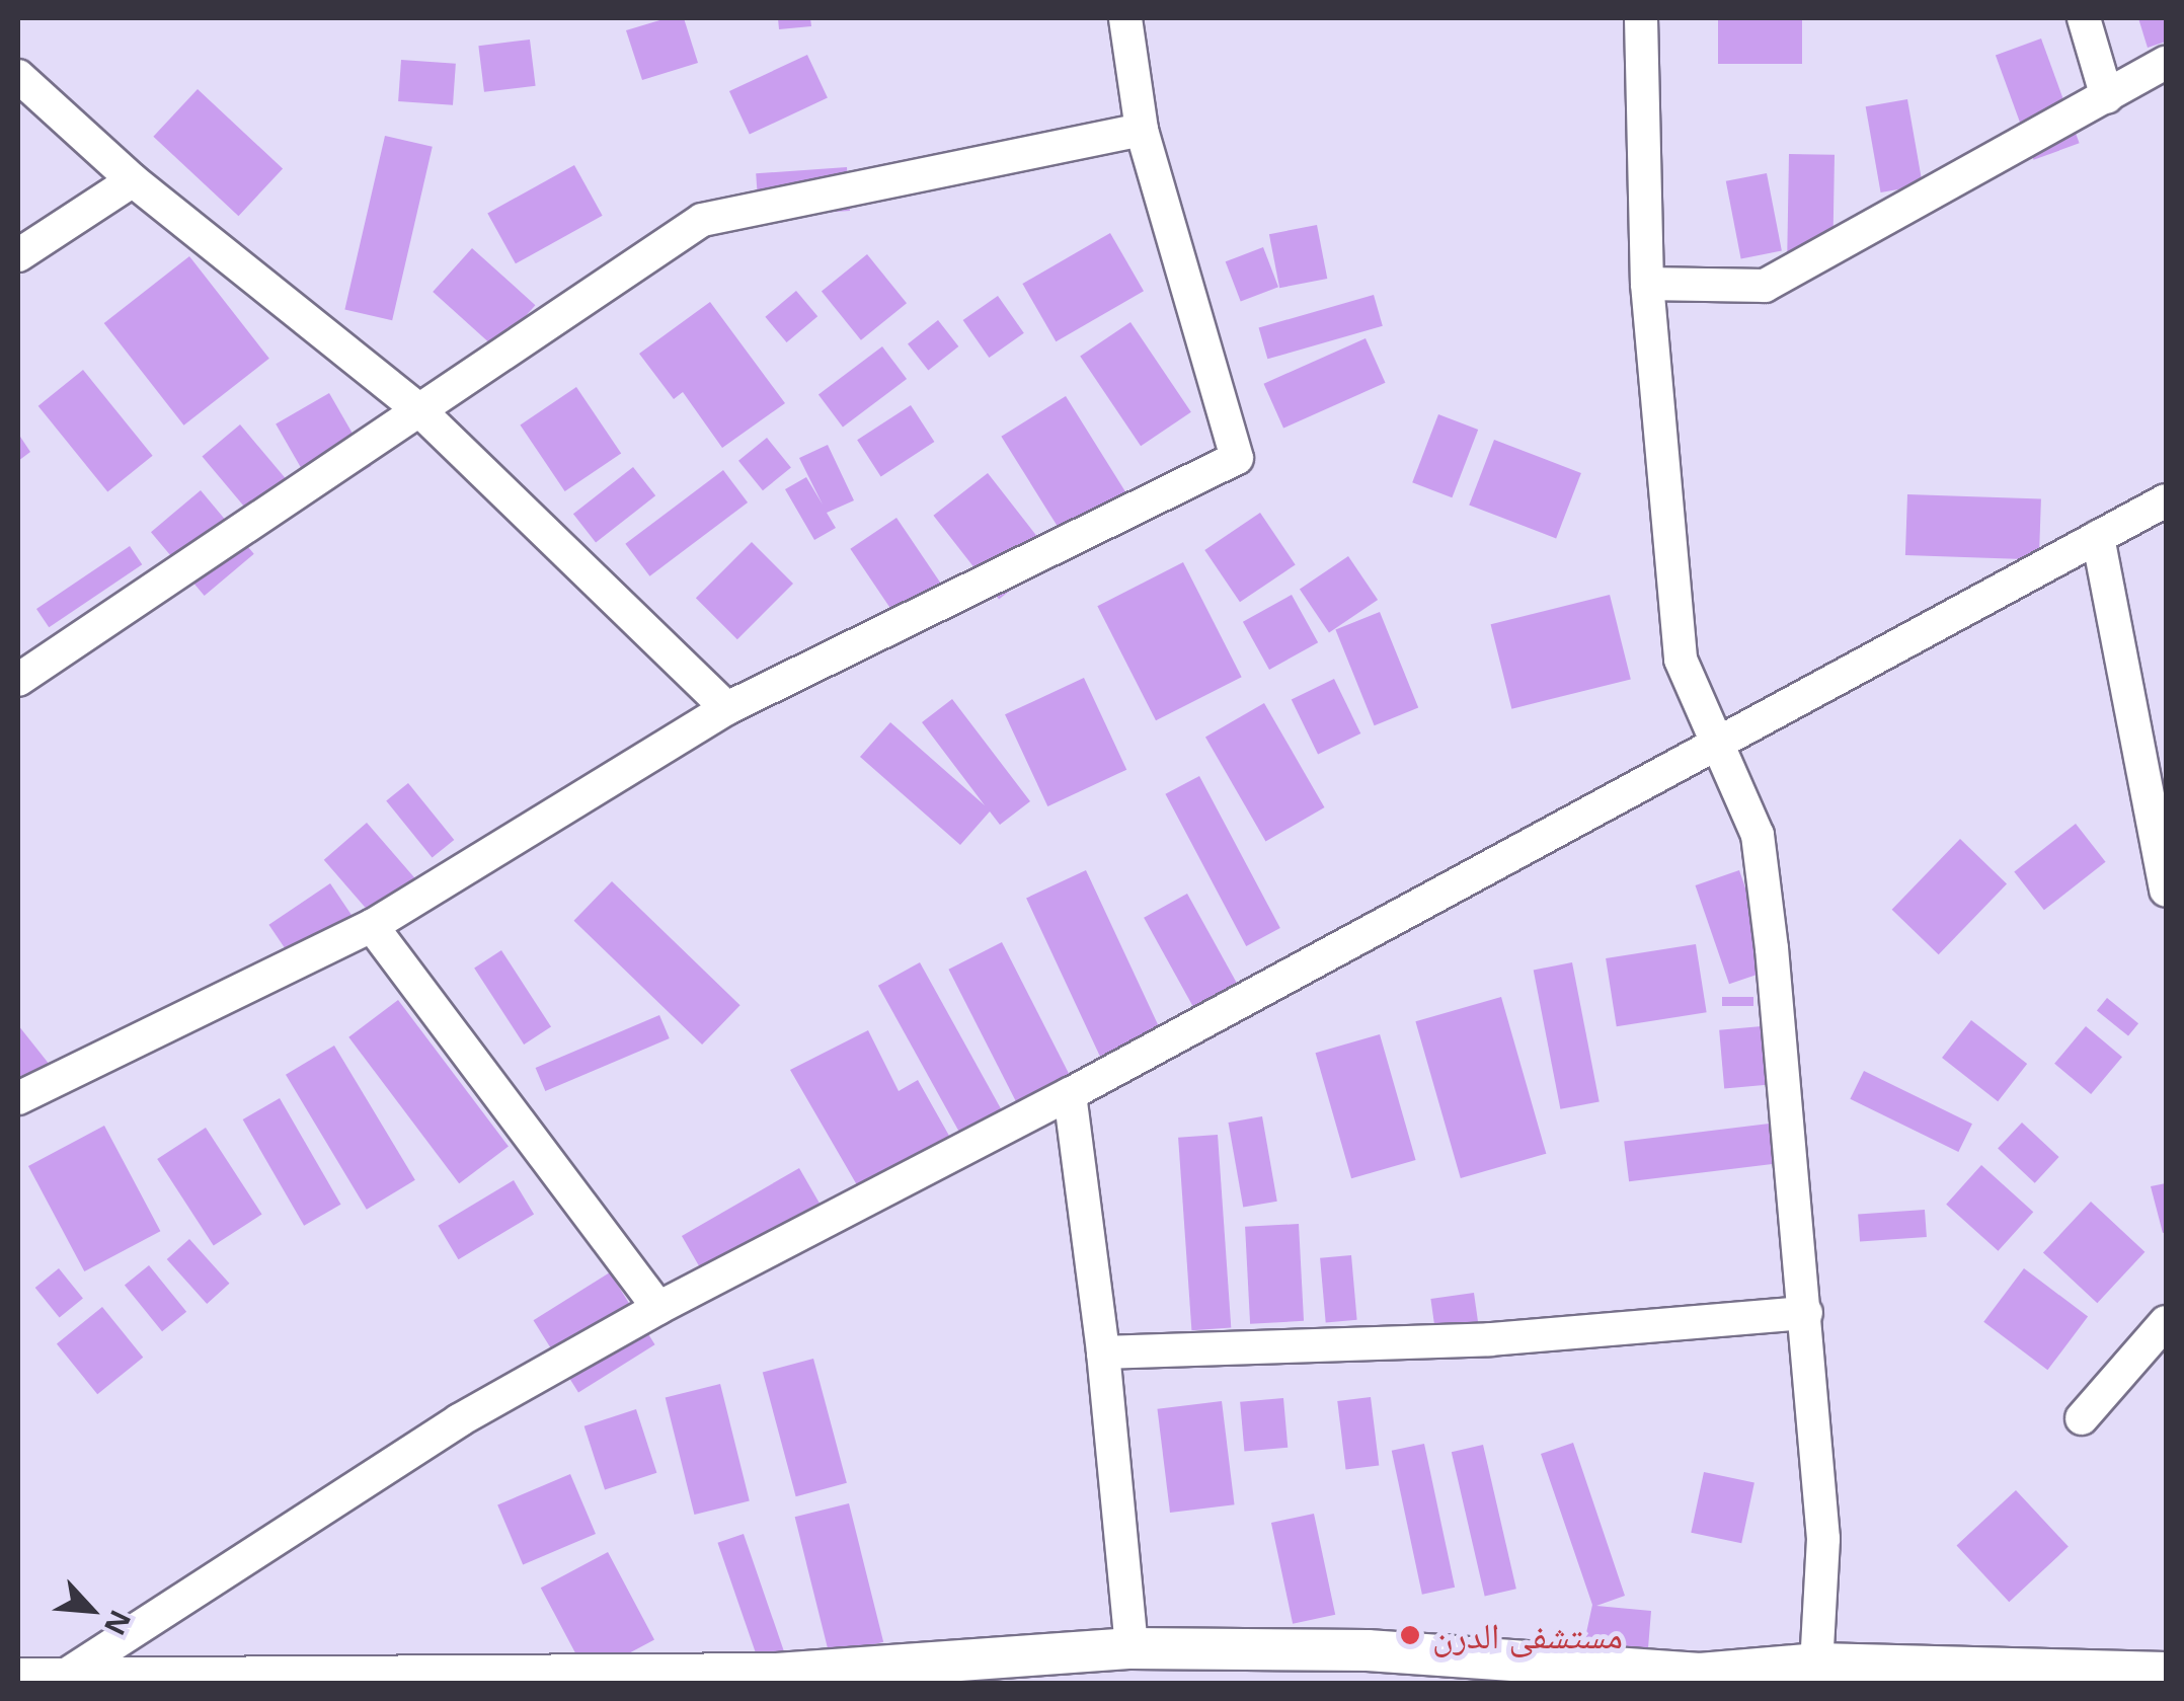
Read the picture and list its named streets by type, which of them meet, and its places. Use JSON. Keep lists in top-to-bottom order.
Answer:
{
  "places": ["مستشفى الدرن"],
  "north": "bottom right"
}
